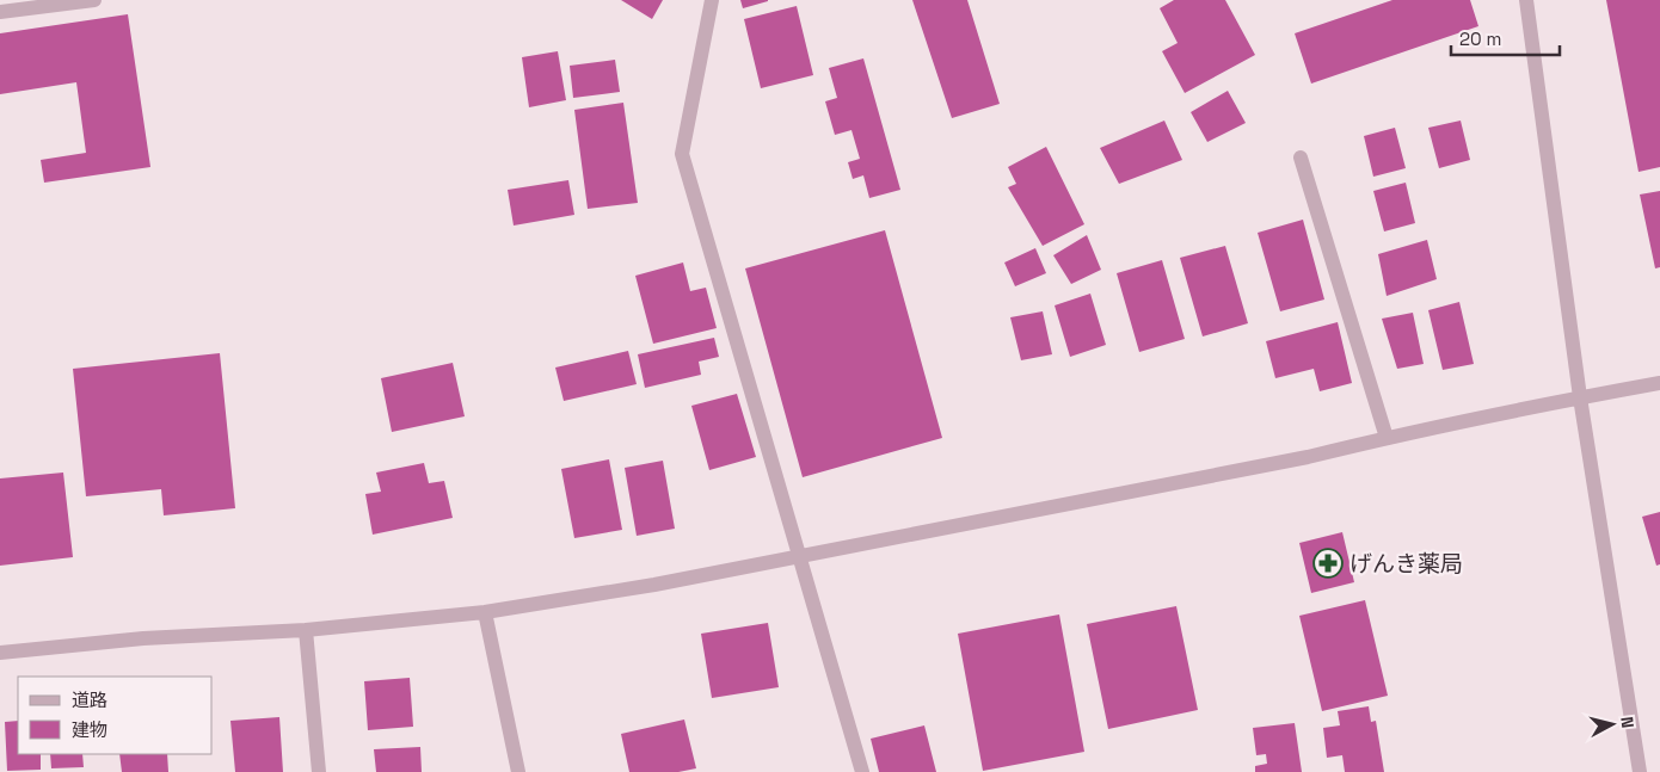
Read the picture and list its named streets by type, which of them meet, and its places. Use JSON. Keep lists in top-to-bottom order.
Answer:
{
  "places": {
    "pharmacy": ["げんき薬局"]
  },
  "legend": ["道路", "建物"],
  "scale_bar": "20 m",
  "north": "right"
}
